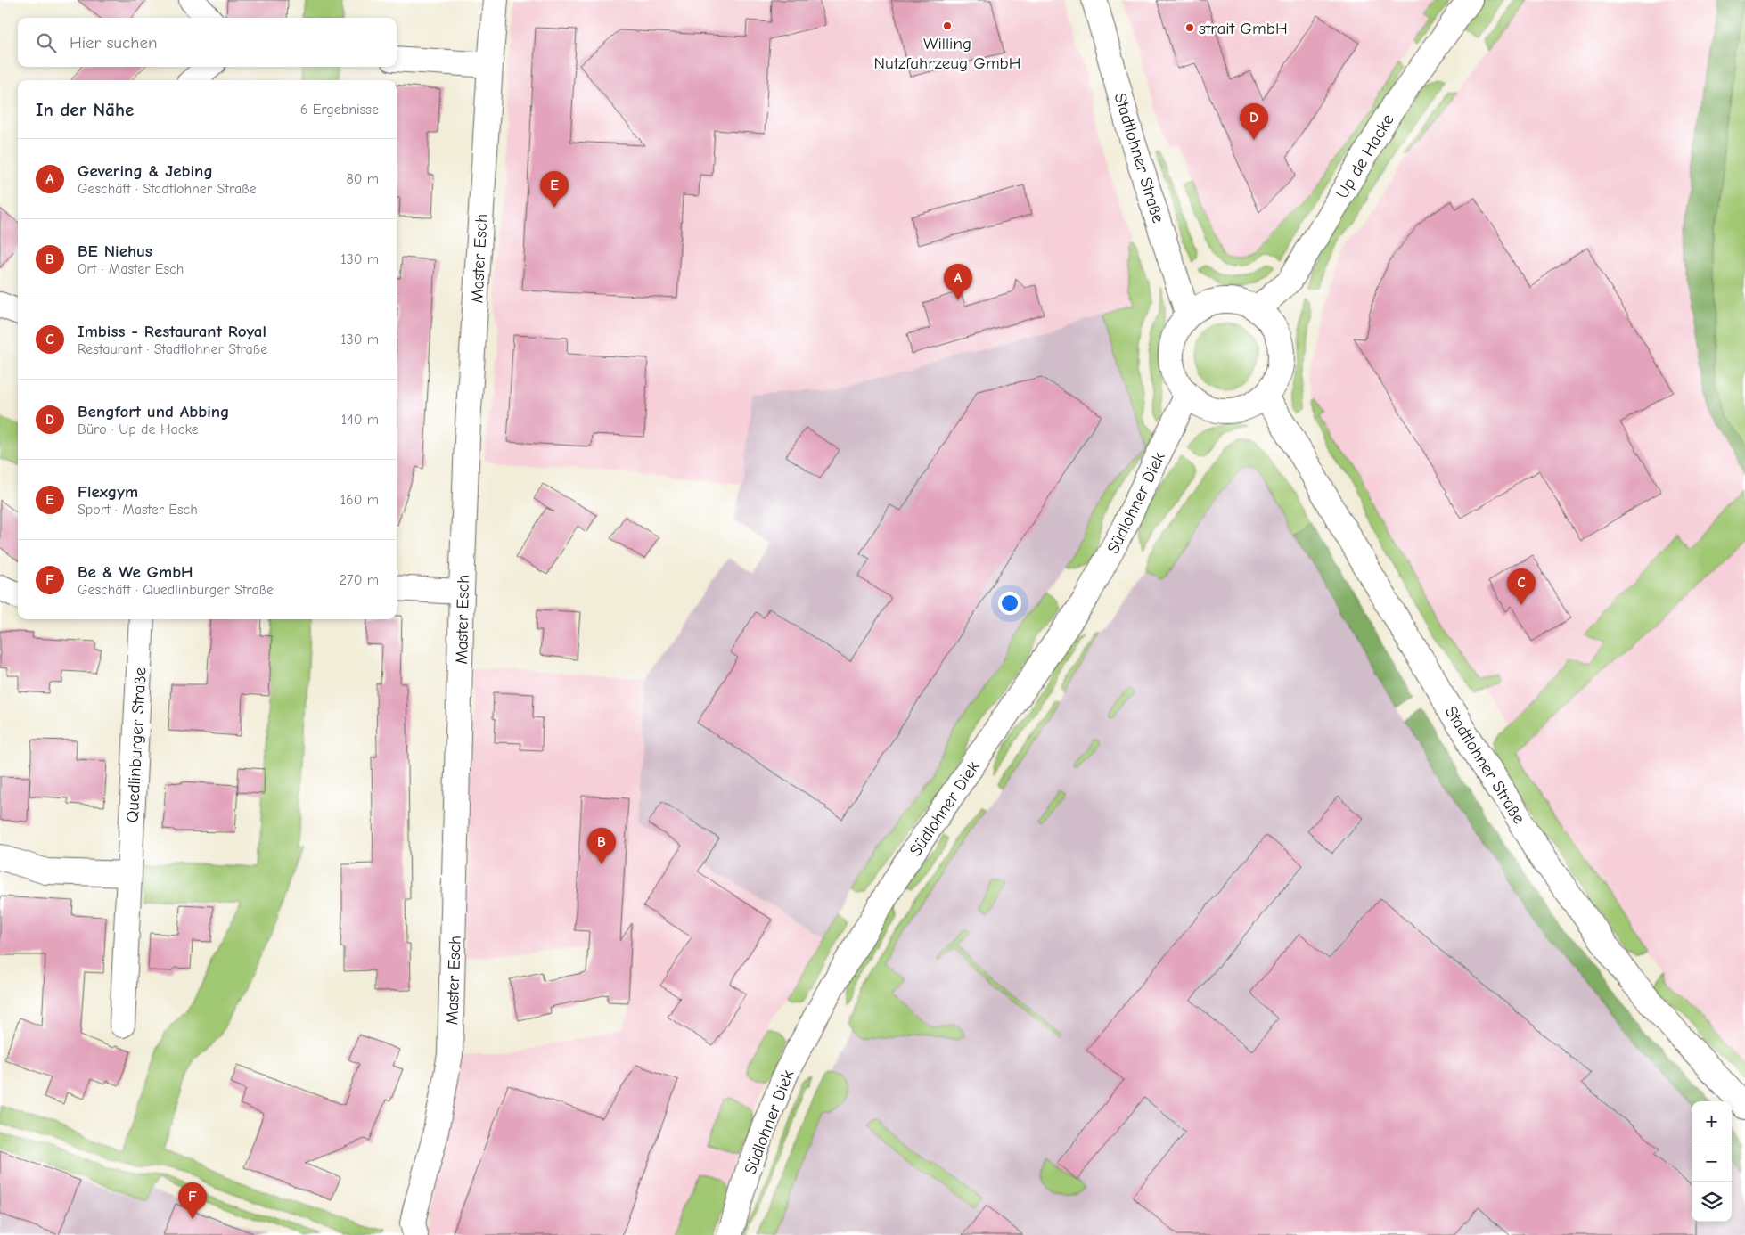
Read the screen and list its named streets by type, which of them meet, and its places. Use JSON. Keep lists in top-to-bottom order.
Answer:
{
  "streets": {
    "street": [
      "Up de Hacke",
      "Stadtlohner Straße",
      "Master Esch",
      "Südlohner Diek",
      "Quedlinburger Straße"
    ]
  },
  "crossings": [
    ["Up de Hacke", "Stadtlohner Straße"],
    ["Up de Hacke", "Südlohner Diek"],
    ["Stadtlohner Straße", "Südlohner Diek"]
  ],
  "places": ["Willing Nutzfahrzeug GmbH", "strait GmbH"],
  "page": {
    "search": "Hier suchen",
    "heading": ["In der Nähe", "6 Ergebnisse"],
    "pins": [
      "D",
      "E",
      "A",
      "C",
      "B",
      "F"
    ],
    "list": [
      {
        "mark": "A",
        "name": "Gevering & Jebing",
        "note": "Geschäft · Stadtlohner Straße",
        "value": "80 m"
      },
      {
        "mark": "B",
        "name": "BE Niehus",
        "note": "Ort · Master Esch",
        "value": "130 m"
      },
      {
        "mark": "C",
        "name": "Imbiss - Restaurant Royal",
        "note": "Restaurant · Stadtlohner Straße",
        "value": "130 m"
      },
      {
        "mark": "D",
        "name": "Bengfort und Abbing",
        "note": "Büro · Up de Hacke",
        "value": "140 m"
      },
      {
        "mark": "E",
        "name": "Flexgym",
        "note": "Sport · Master Esch",
        "value": "160 m"
      },
      {
        "mark": "F",
        "name": "Be & We GmbH",
        "note": "Geschäft · Quedlinburger Straße",
        "value": "270 m"
      }
    ],
    "map_buttons": ["+", "−"]
  }
}
